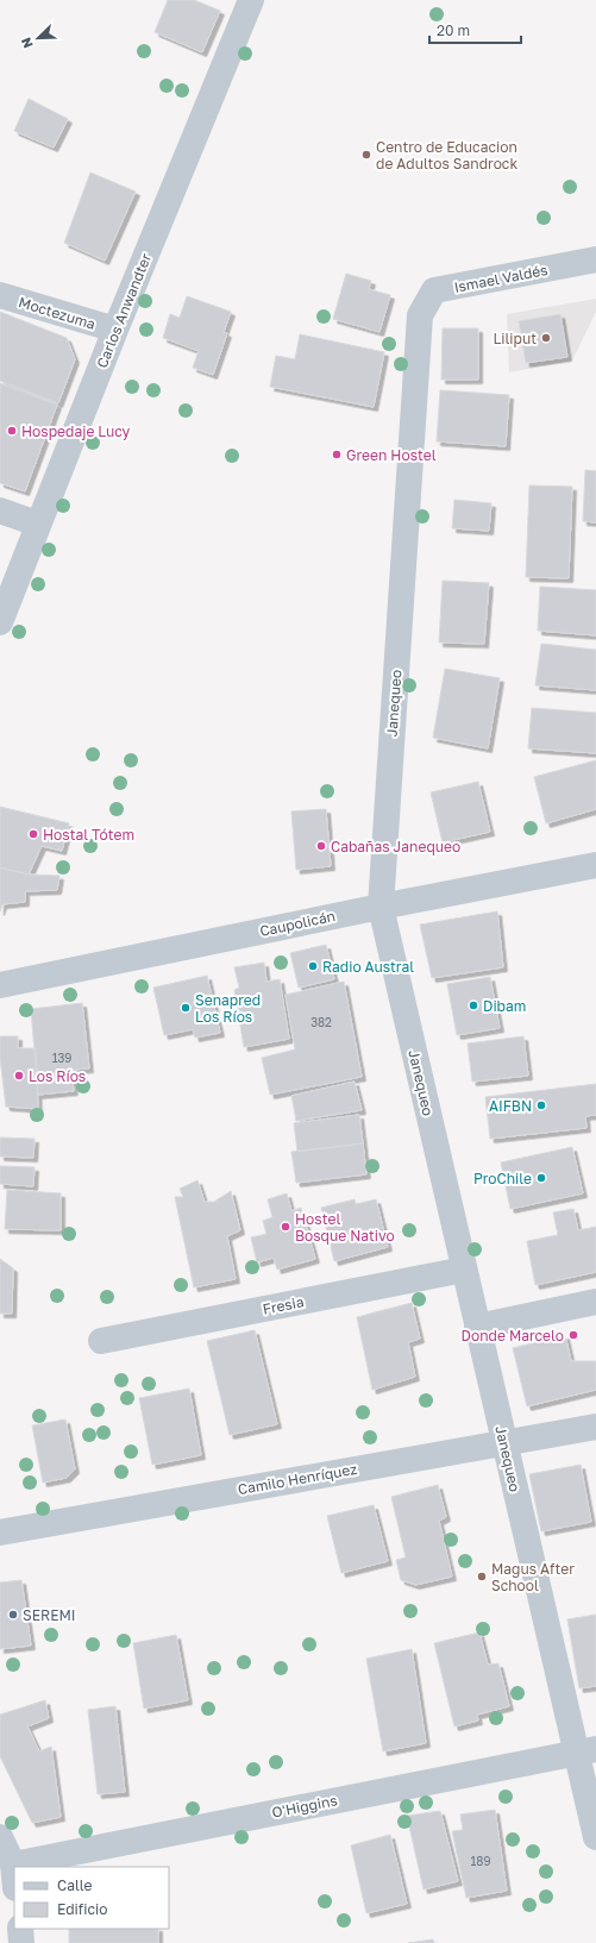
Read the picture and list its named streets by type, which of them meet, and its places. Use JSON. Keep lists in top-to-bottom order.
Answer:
{
  "streets": {
    "street": [
      "Ismael Valdés",
      "Carlos Anwandter",
      "Moctezuma",
      "Janequeo",
      "Caupolicán",
      "Fresia",
      "Camilo Henríquez",
      "O'Higgins"
    ]
  },
  "crossings": [
    ["Ismael Valdés", "Janequeo"],
    ["Carlos Anwandter", "Moctezuma"],
    ["Janequeo", "Caupolicán"],
    ["Janequeo", "Fresia"],
    ["Janequeo", "Camilo Henríquez"],
    ["Janequeo", "O'Higgins"]
  ],
  "places": [
    "Centro de Educacion de Adultos Sandrock",
    "Liliput",
    "Hospedaje Lucy",
    "Green Hostel",
    "Hostal Tótem",
    "Cabañas Janequeo",
    "Radio Austral",
    "Dibam",
    "Senapred Los Ríos",
    "Los Ríos",
    "AIFBN",
    "ProChile",
    "Hostel Bosque Nativo",
    "Donde Marcelo",
    "Magus After School",
    "SEREMI"
  ],
  "house_numbers": ["382", "139", "189"],
  "legend": ["Calle", "Edificio"],
  "scale_bar": "20 m",
  "north": "bottom left"
}
